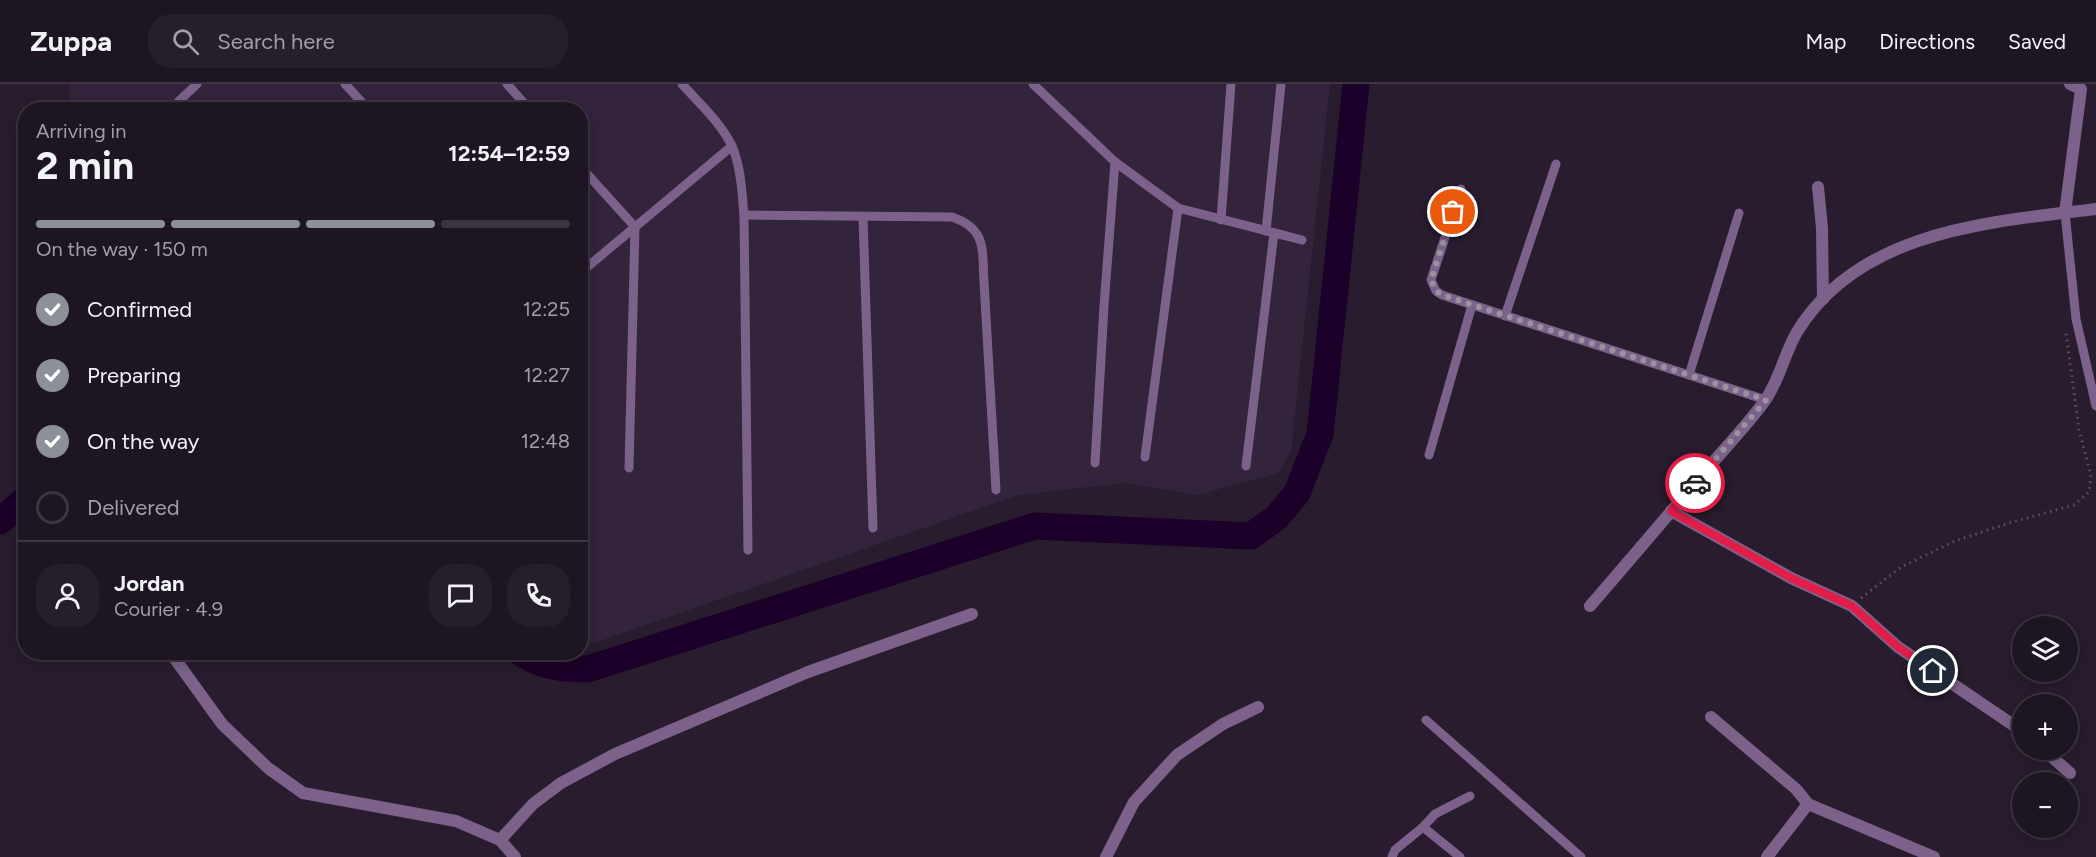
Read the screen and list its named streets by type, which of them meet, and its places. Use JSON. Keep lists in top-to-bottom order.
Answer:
{
  "page": {
    "header": "Zuppa",
    "search": "Search here",
    "nav": ["Map", "Directions", "Saved"],
    "heading": ["2 min", "Arriving in", "12:54–12:59"],
    "panel": ["Jordan", "Courier · 4.9"],
    "bar": "On the way · 150 m",
    "list": [
      ["Confirmed", "12:25"],
      ["Preparing", "12:27"],
      ["On the way", "12:48"],
      "Delivered"
    ],
    "map_buttons": ["+", "−"]
  }
}
